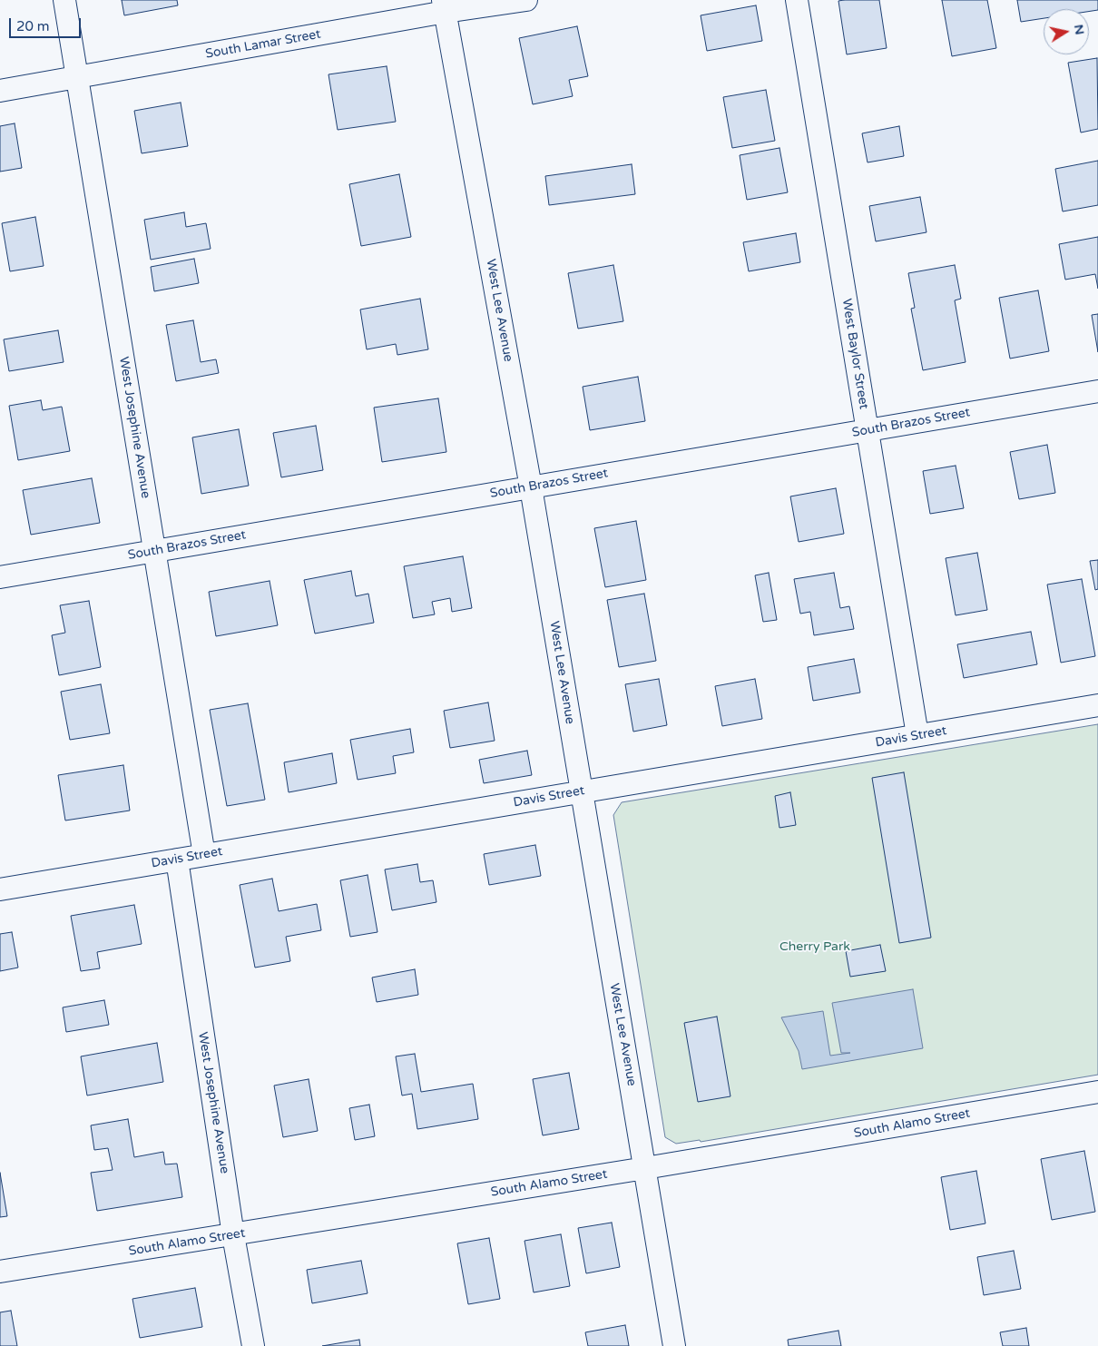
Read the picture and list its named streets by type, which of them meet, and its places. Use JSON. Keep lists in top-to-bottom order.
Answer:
{
  "streets": {
    "street": [
      "South Lamar Street",
      "West Lee Avenue",
      "West Baylor Street",
      "South Brazos Street",
      "West Josephine Avenue",
      "Davis Street",
      "South Alamo Street"
    ]
  },
  "crossings": [
    ["South Lamar Street", "West Lee Avenue"],
    ["South Lamar Street", "West Josephine Avenue"],
    ["West Lee Avenue", "South Brazos Street"],
    ["West Lee Avenue", "Davis Street"],
    ["West Lee Avenue", "South Alamo Street"],
    ["West Baylor Street", "South Brazos Street"],
    ["West Baylor Street", "Davis Street"],
    ["South Brazos Street", "West Josephine Avenue"],
    ["West Josephine Avenue", "Davis Street"],
    ["West Josephine Avenue", "South Alamo Street"]
  ],
  "parks": ["Cherry Park"],
  "scale_bar": "20 m",
  "north": "right"
}
